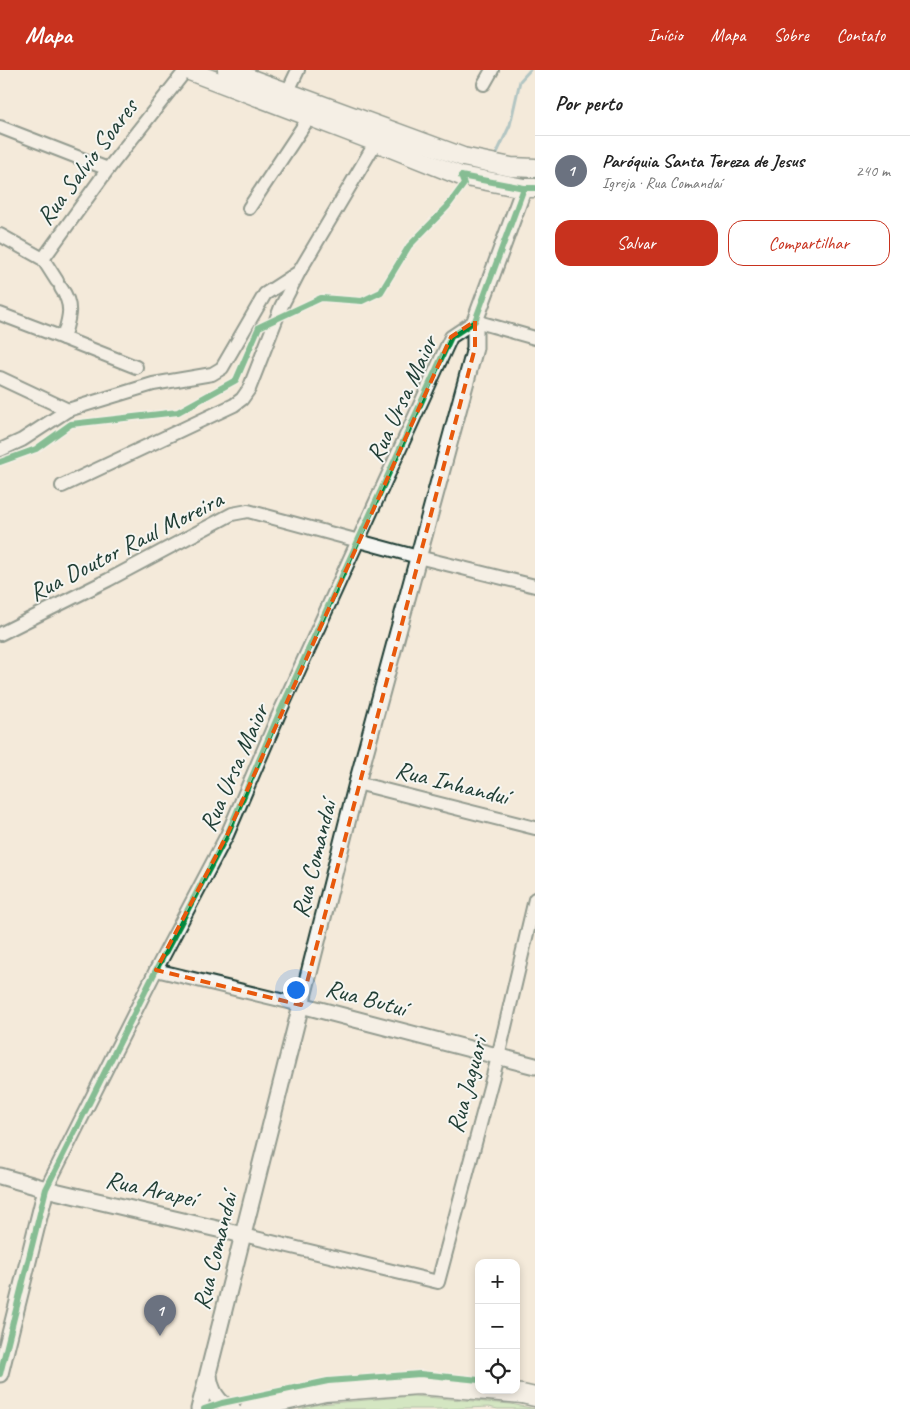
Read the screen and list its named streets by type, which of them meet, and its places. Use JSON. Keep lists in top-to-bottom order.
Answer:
{
  "streets": {
    "street": [
      "Rua Salvio Soares",
      "Rua Ursa Maior",
      "Rua Doutor Raul Moreira",
      "Rua Inhanduí",
      "Rua Comandaí",
      "Rua Butuí",
      "Rua Jaguari",
      "Rua Arapeí"
    ]
  },
  "crossings": [
    ["Rua Ursa Maior", "Rua Doutor Raul Moreira"],
    ["Rua Ursa Maior", "Rua Comandaí"],
    ["Rua Ursa Maior", "Rua Butuí"],
    ["Rua Ursa Maior", "Rua Arapeí"],
    ["Rua Doutor Raul Moreira", "Rua Comandaí"],
    ["Rua Inhanduí", "Rua Comandaí"],
    ["Rua Comandaí", "Rua Butuí"],
    ["Rua Comandaí", "Rua Arapeí"],
    ["Rua Butuí", "Rua Jaguari"],
    ["Rua Jaguari", "Rua Arapeí"]
  ],
  "page": {
    "header": "Mapa",
    "nav": [
      "Início",
      "Mapa",
      "Sobre",
      "Contato"
    ],
    "heading": "Por perto",
    "list": [
      {
        "mark": "1",
        "name": "Paróquia Santa Tereza de Jesus",
        "note": "Igreja · Rua Comandaí",
        "value": "240 m"
      }
    ],
    "buttons": ["Salvar", "Compartilhar"],
    "map_buttons": ["+", "−"],
    "pins": "1"
  }
}
